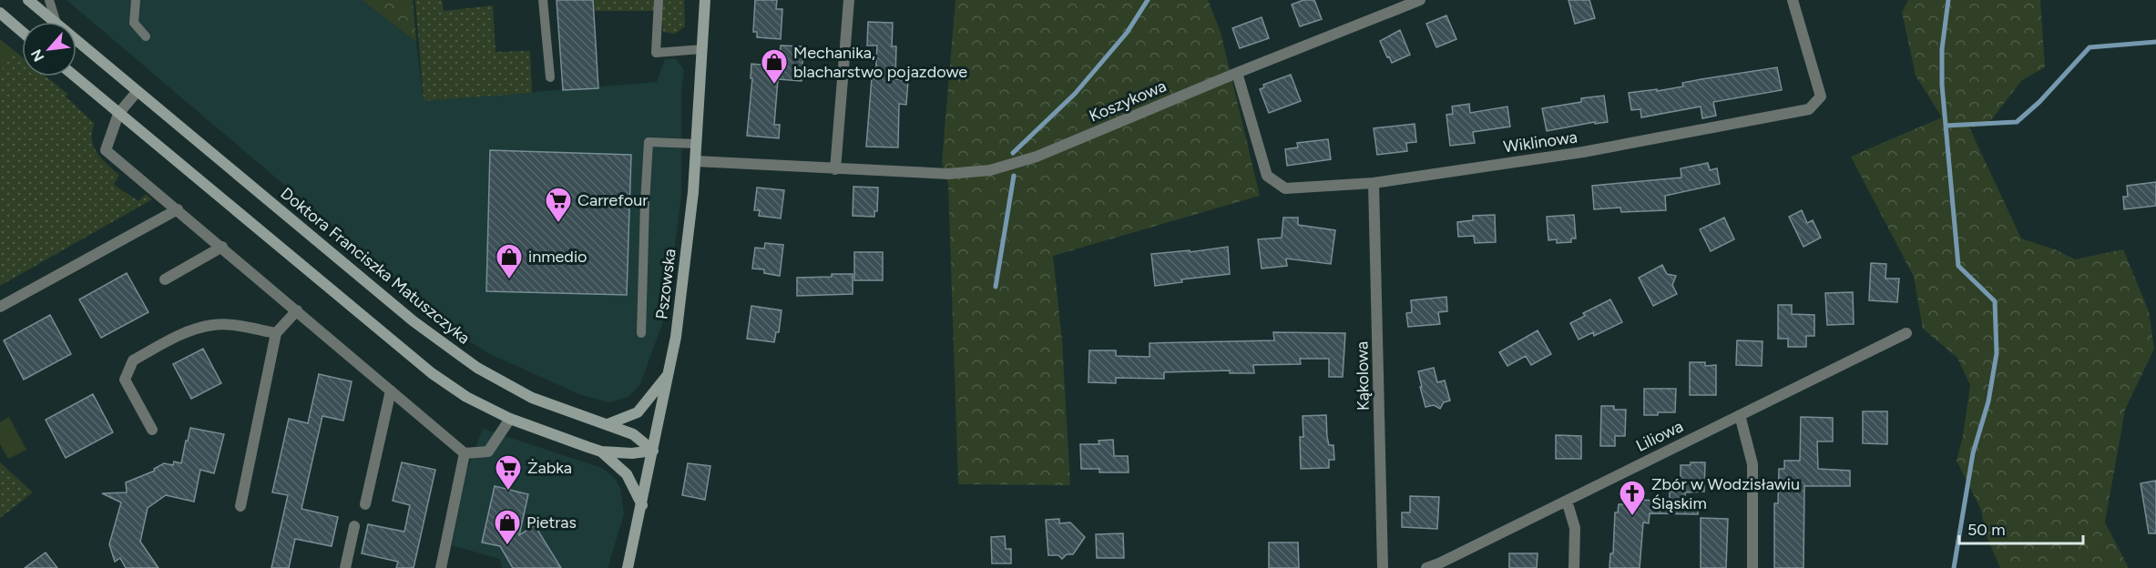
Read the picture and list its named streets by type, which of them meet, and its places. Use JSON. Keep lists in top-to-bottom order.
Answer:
{
  "streets": {
    "main road": ["Doktora Franciszka Matuszczyka", "Pszowska"],
    "street": [
      "Koszykowa",
      "Wiklinowa",
      "Kąkolowa",
      "Liliowa"
    ]
  },
  "crossings": [
    ["Koszykowa", "Wiklinowa"],
    ["Koszykowa", "Pszowska"],
    ["Wiklinowa", "Kąkolowa"],
    ["Doktora Franciszka Matuszczyka", "Pszowska"]
  ],
  "places": {
    "shop": ["Mechanika, blacharstwo pojazdowe", "inmedio", "Pietras"],
    "supermarket": ["Carrefour", "Żabka"],
    "church": ["Zbór w Wodzisławiu Śląskim"]
  },
  "scale_bar": "50 m",
  "north": "bottom left"
}
